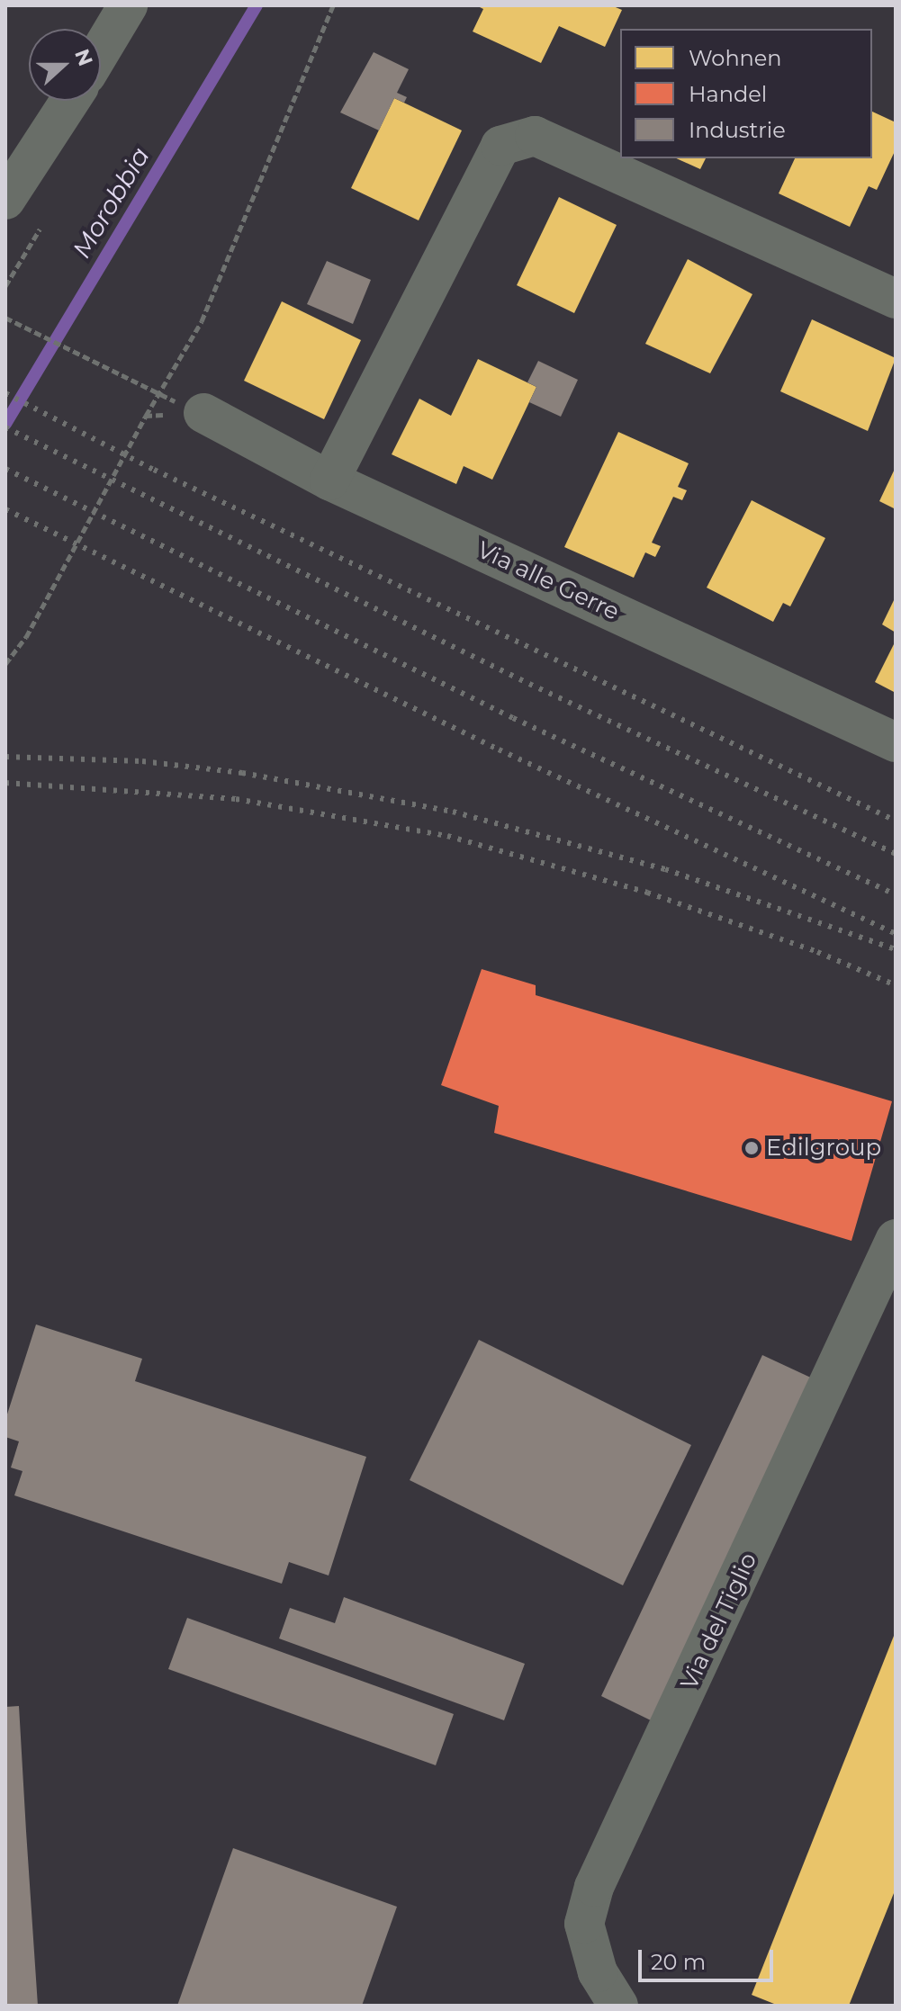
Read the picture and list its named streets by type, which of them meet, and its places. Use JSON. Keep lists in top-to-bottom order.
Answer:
{
  "streets": {
    "street": ["Via alle Gerre", "Via del Tiglio"]
  },
  "water": ["Morobbia"],
  "places": ["Edilgroup"],
  "legend": ["Wohnen", "Handel", "Industrie"],
  "scale_bar": "20 m",
  "north": "right"
}
